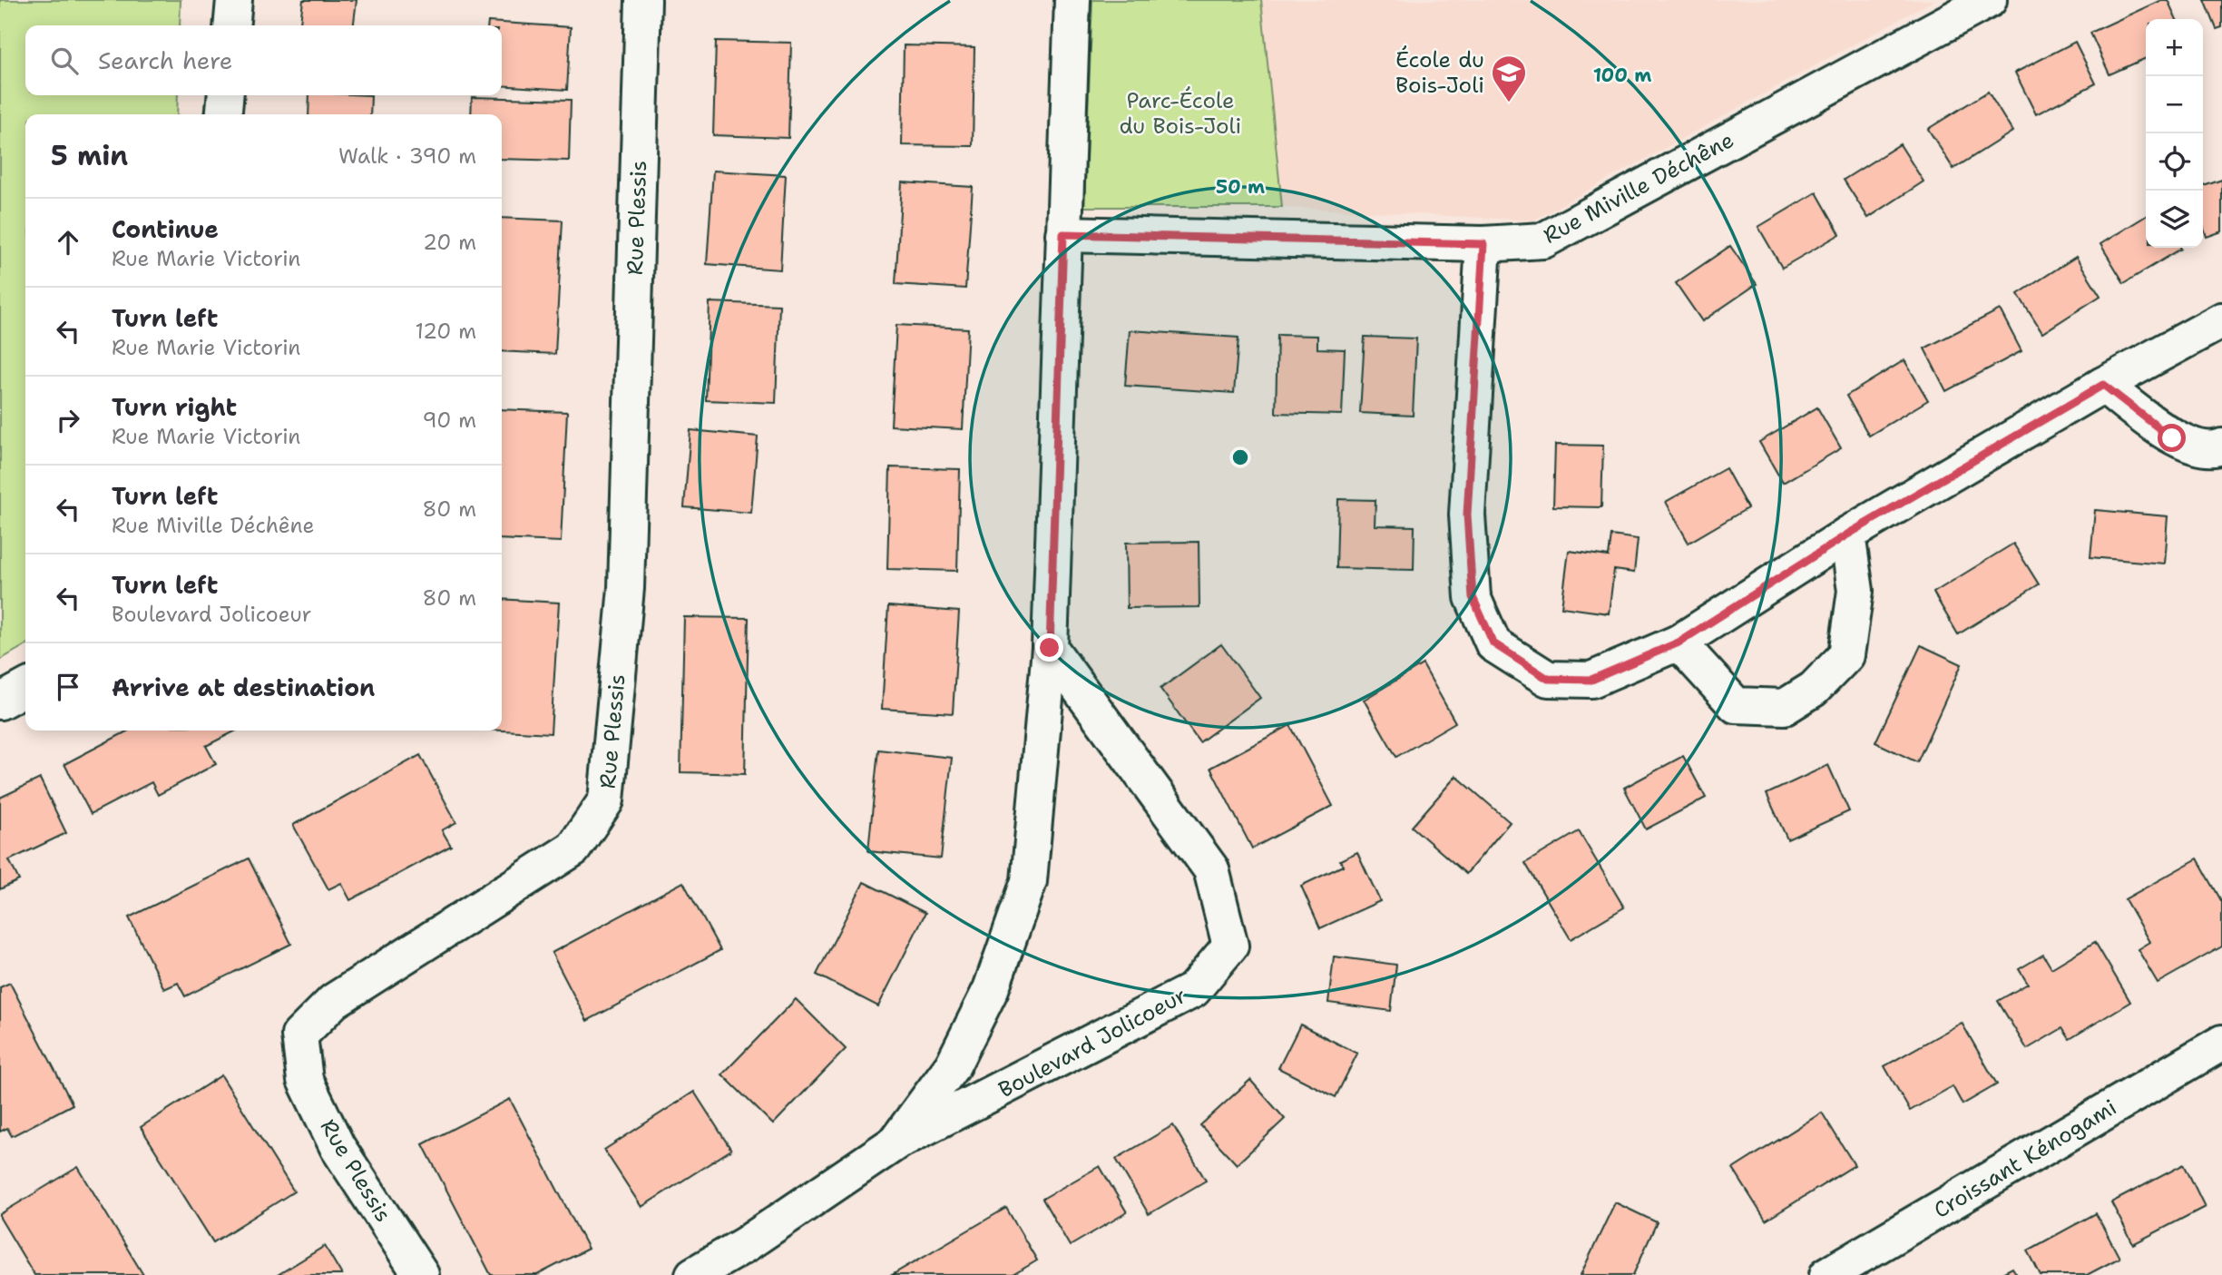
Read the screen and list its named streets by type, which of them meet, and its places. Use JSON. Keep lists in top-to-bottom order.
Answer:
{
  "streets": {
    "street": [
      "Rue Miville Déchêne",
      "Rue Plessis",
      "Boulevard Jolicoeur",
      "Croissant Kénogami"
    ]
  },
  "crossings": [
    ["Rue Miville Déchêne", "Boulevard Jolicoeur"]
  ],
  "parks": ["Parc-École du Bois-Joli"],
  "places": {
    "school or university": ["École du Bois-Joli"]
  },
  "page": {
    "map_buttons": ["+", "−"],
    "search": "Search here",
    "heading": ["5 min", "Walk · 390 m"],
    "list": [
      ["Continue", "Rue Marie Victorin", "20 m"],
      ["Turn left", "Rue Marie Victorin", "120 m"],
      ["Turn right", "Rue Marie Victorin", "90 m"],
      ["Turn left", "Rue Miville Déchêne", "80 m"],
      ["Turn left", "Boulevard Jolicoeur", "80 m"],
      "Arrive at destination"
    ]
  },
  "rings": ["100 m", "50 m"]
}
